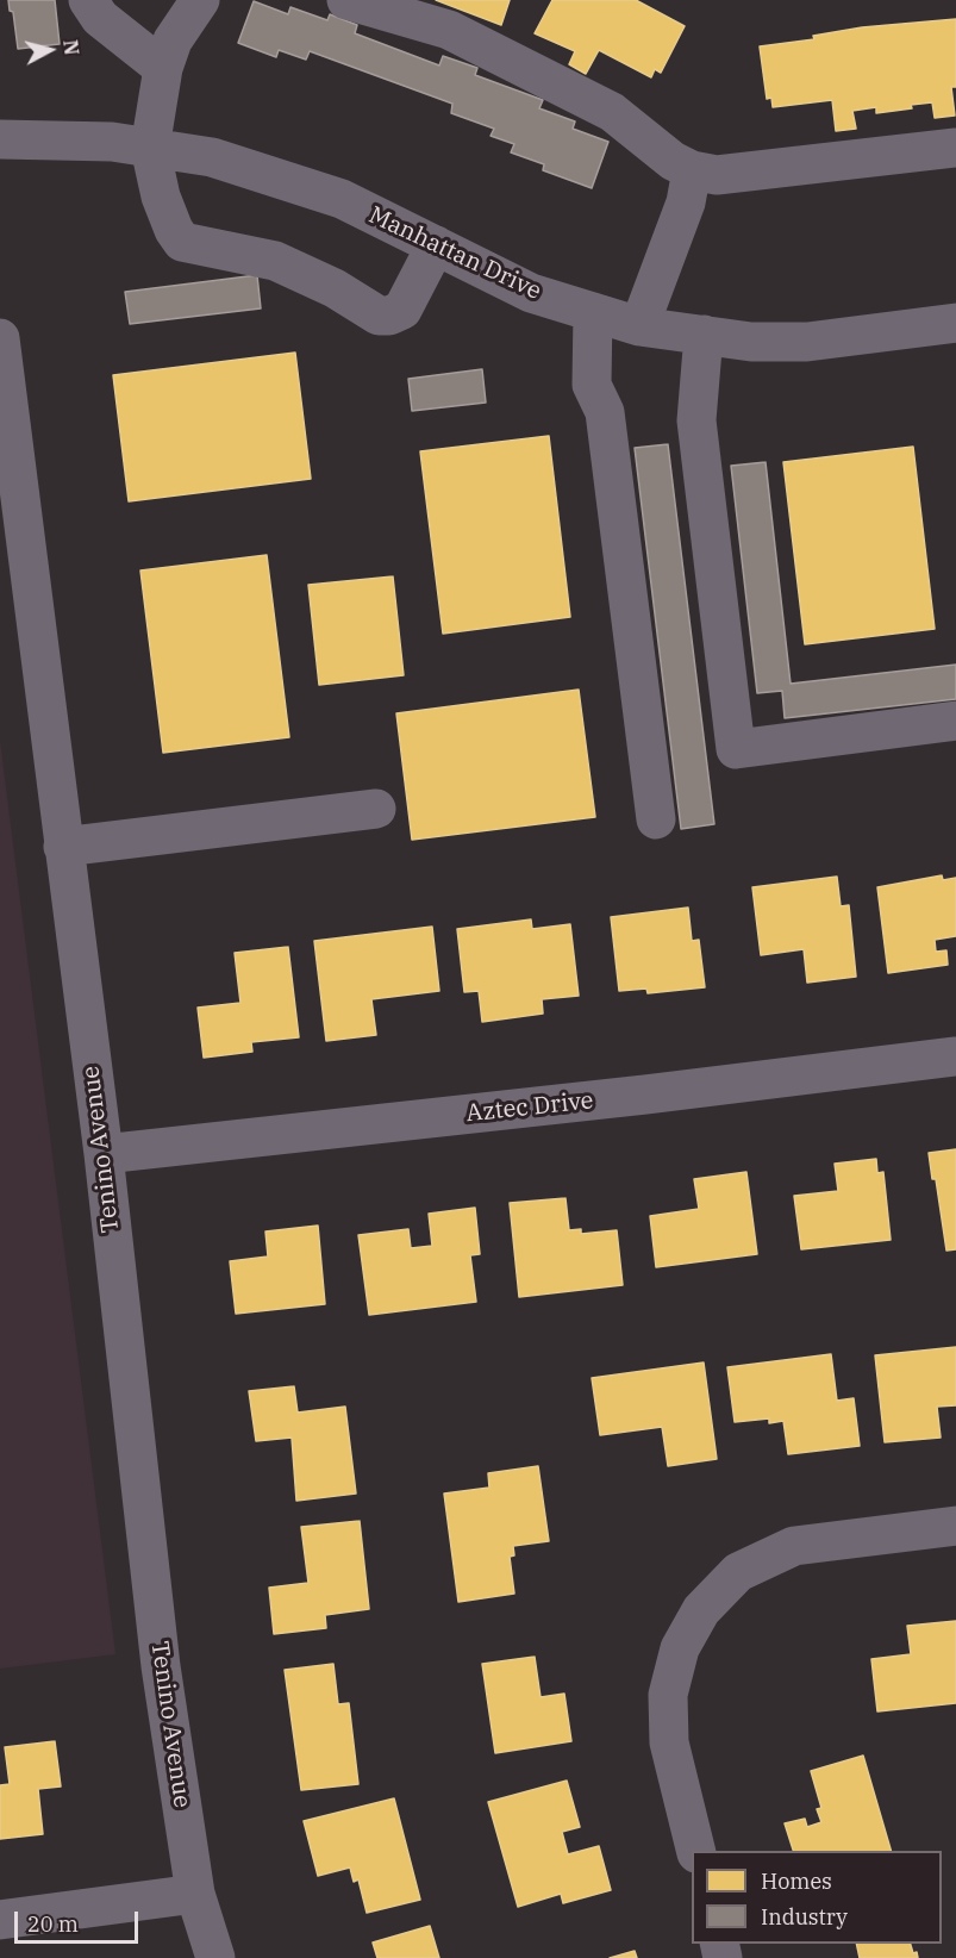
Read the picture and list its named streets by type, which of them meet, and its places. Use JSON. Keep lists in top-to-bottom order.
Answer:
{
  "streets": {
    "street": ["Manhattan Drive", "Aztec Drive", "Tenino Avenue"]
  },
  "crossings": [
    ["Aztec Drive", "Tenino Avenue"]
  ],
  "legend": ["Homes", "Industry"],
  "scale_bar": "20 m",
  "north": "right"
}
